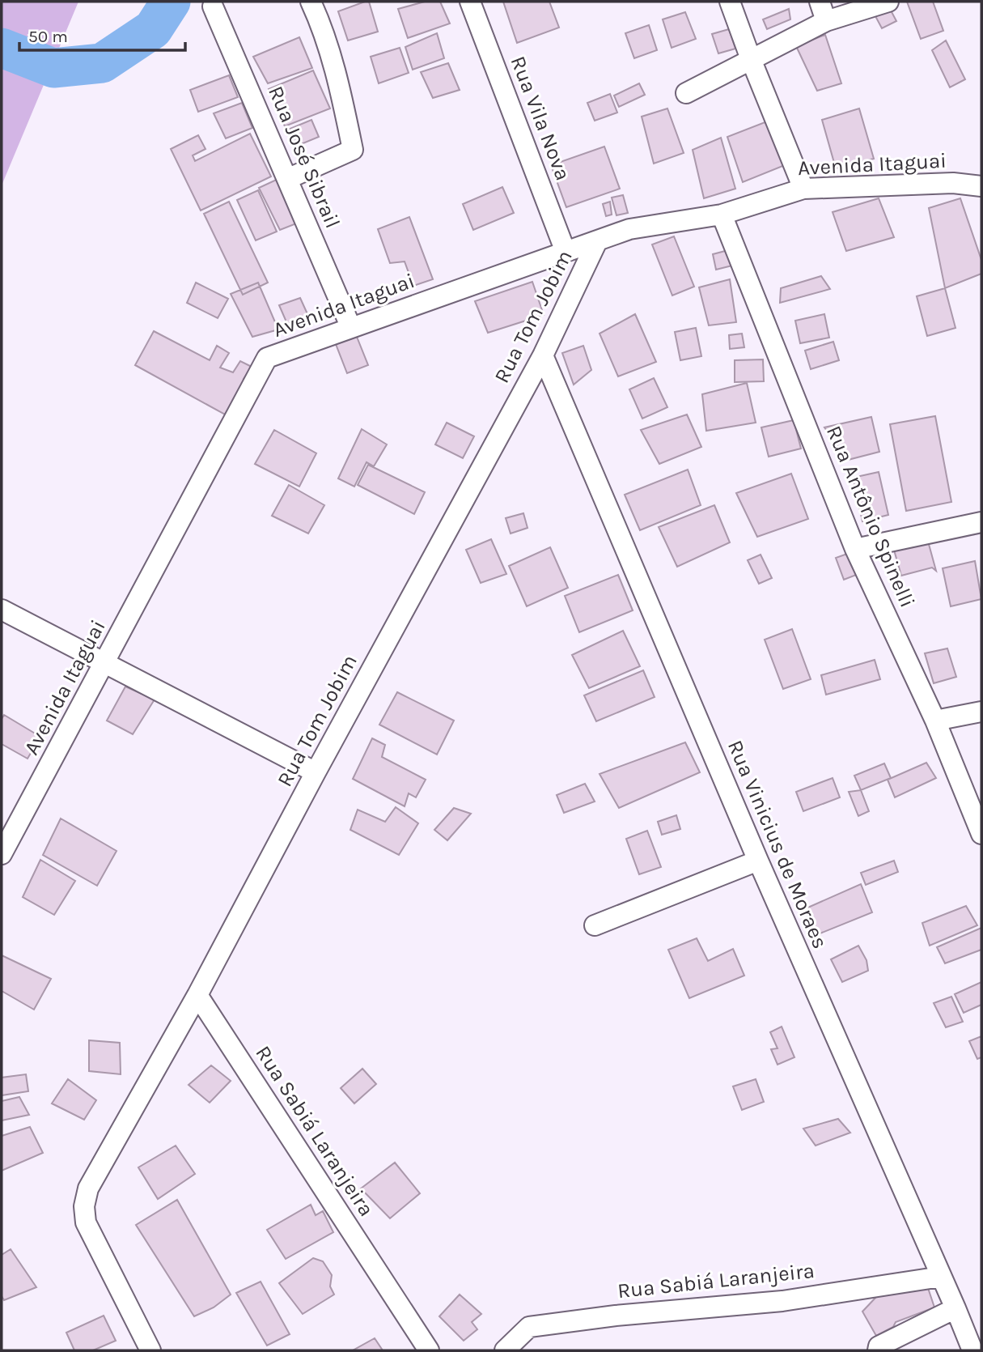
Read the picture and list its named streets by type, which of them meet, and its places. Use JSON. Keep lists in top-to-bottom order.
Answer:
{
  "streets": {
    "street": [
      "Rua Vila Nova",
      "Rua José Sibrail",
      "Avenida Itaguai",
      "Rua Tom Jobim",
      "Rua Antônio Spinelli",
      "Rua Vinicius de Moraes",
      "Rua Sabiá Laranjeira"
    ]
  },
  "crossings": [
    ["Rua Vila Nova", "Avenida Itaguai"],
    ["Rua José Sibrail", "Avenida Itaguai"],
    ["Avenida Itaguai", "Rua Tom Jobim"],
    ["Avenida Itaguai", "Rua Antônio Spinelli"],
    ["Rua Tom Jobim", "Rua Vinicius de Moraes"],
    ["Rua Tom Jobim", "Rua Sabiá Laranjeira"],
    ["Rua Vinicius de Moraes", "Rua Sabiá Laranjeira"]
  ],
  "scale_bar": "50 m"
}
